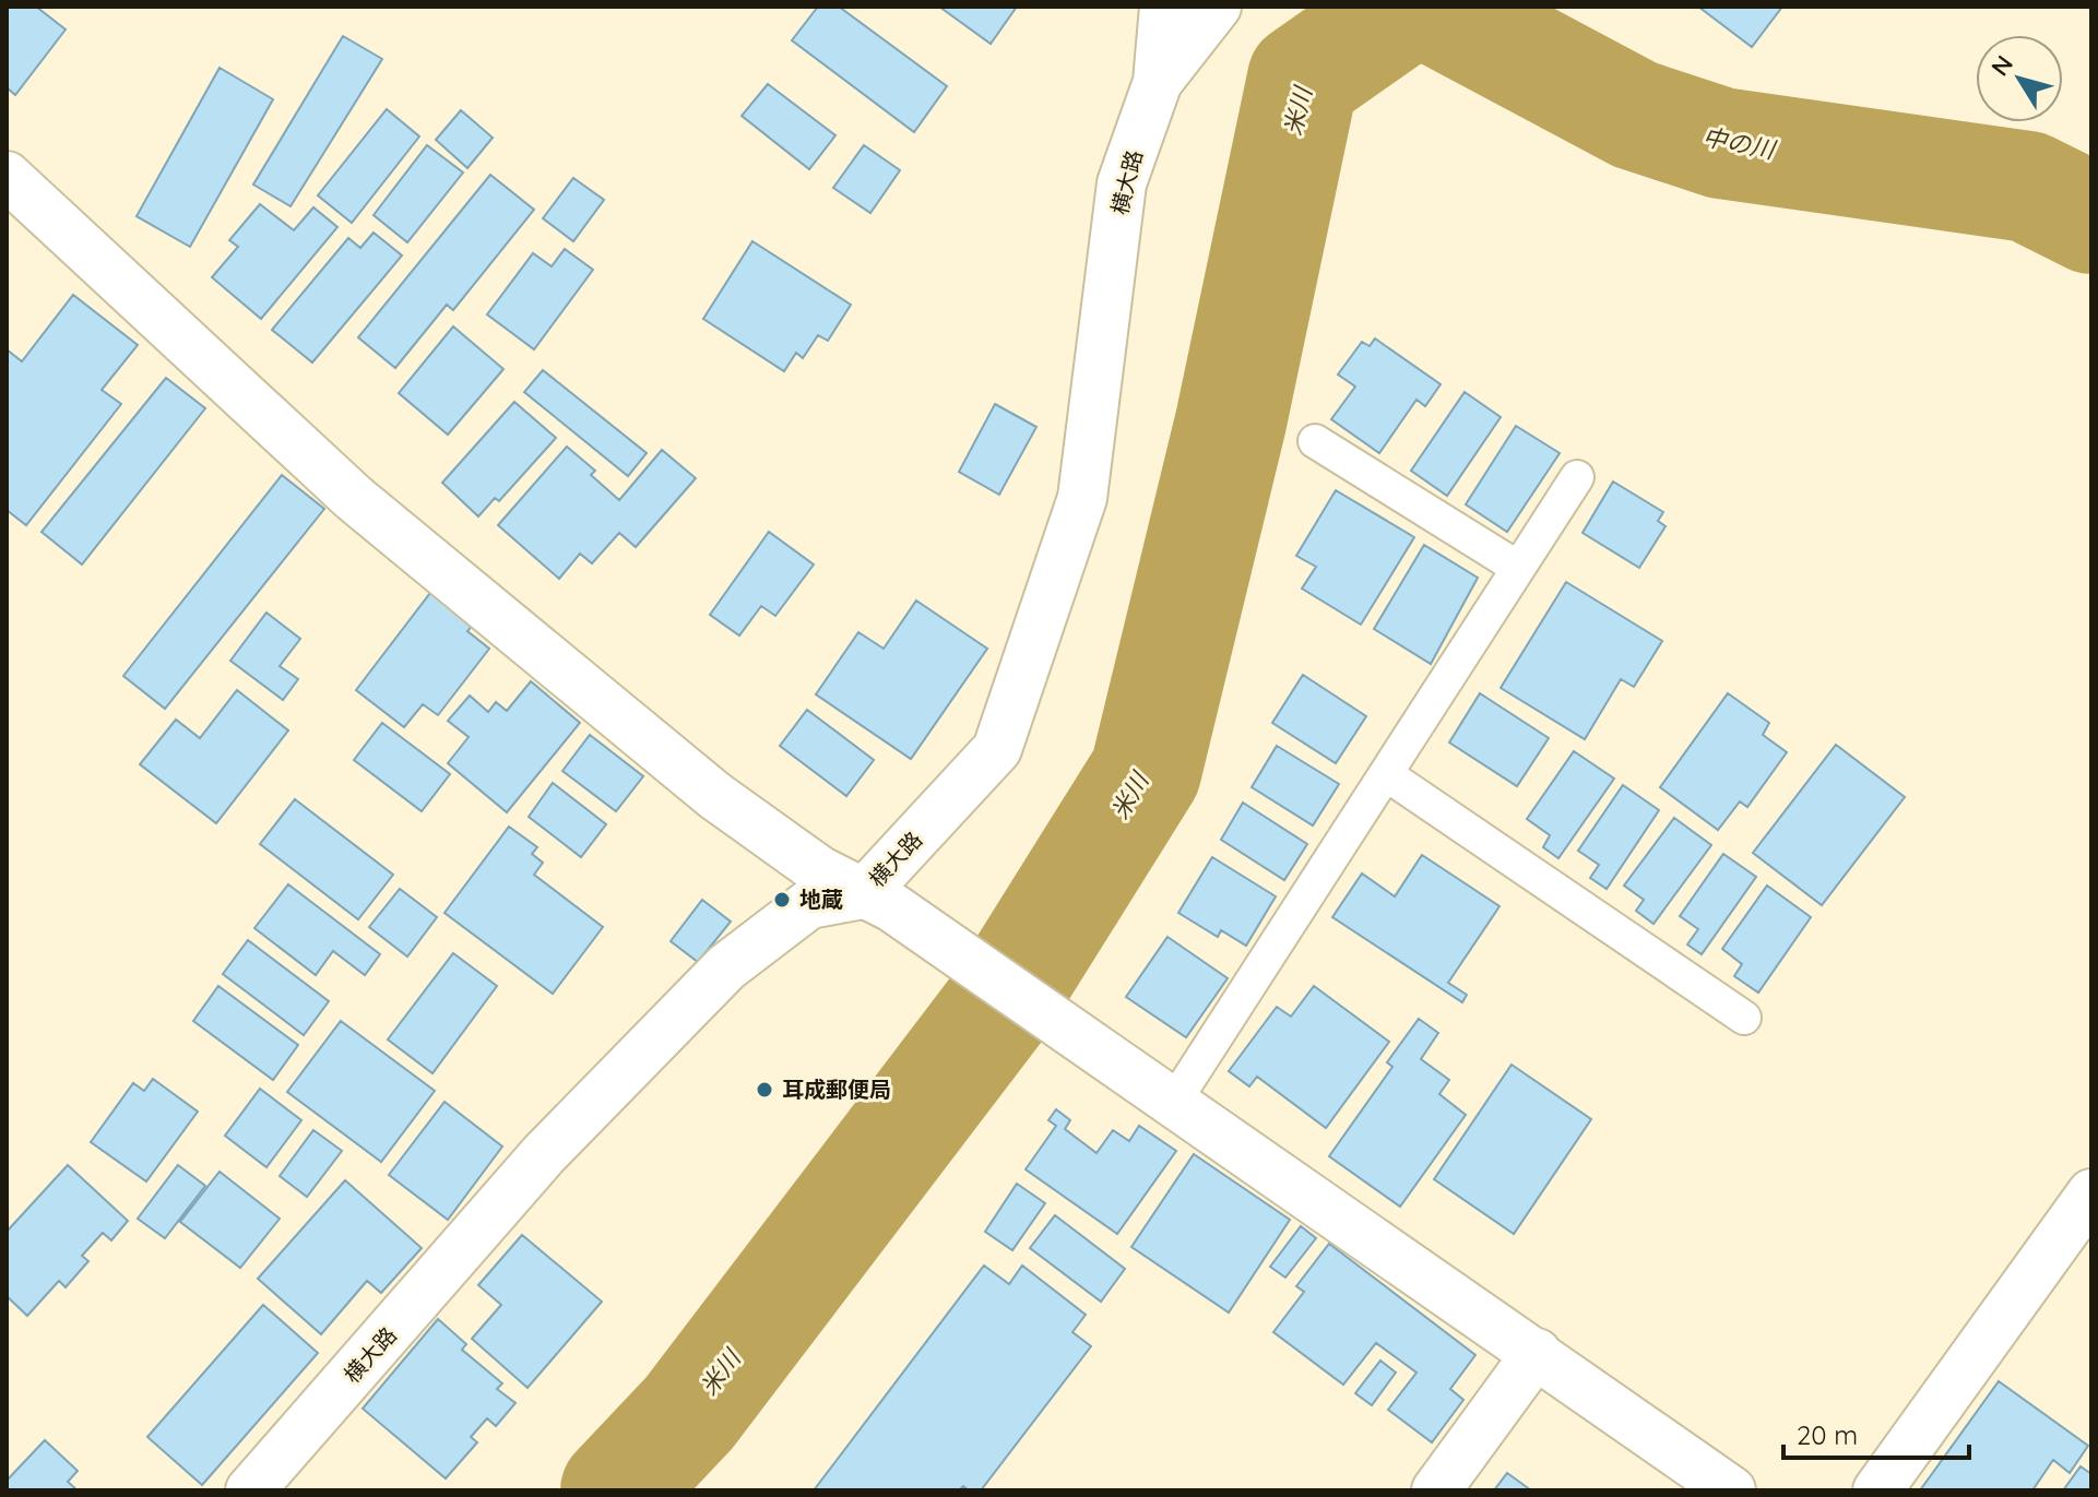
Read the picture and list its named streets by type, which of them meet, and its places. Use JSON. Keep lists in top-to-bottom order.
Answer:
{
  "streets": {
    "street": ["横大路"]
  },
  "water": ["米川", "中の川"],
  "places": ["地蔵", "耳成郵便局"],
  "scale_bar": "20 m",
  "north": "top left"
}
